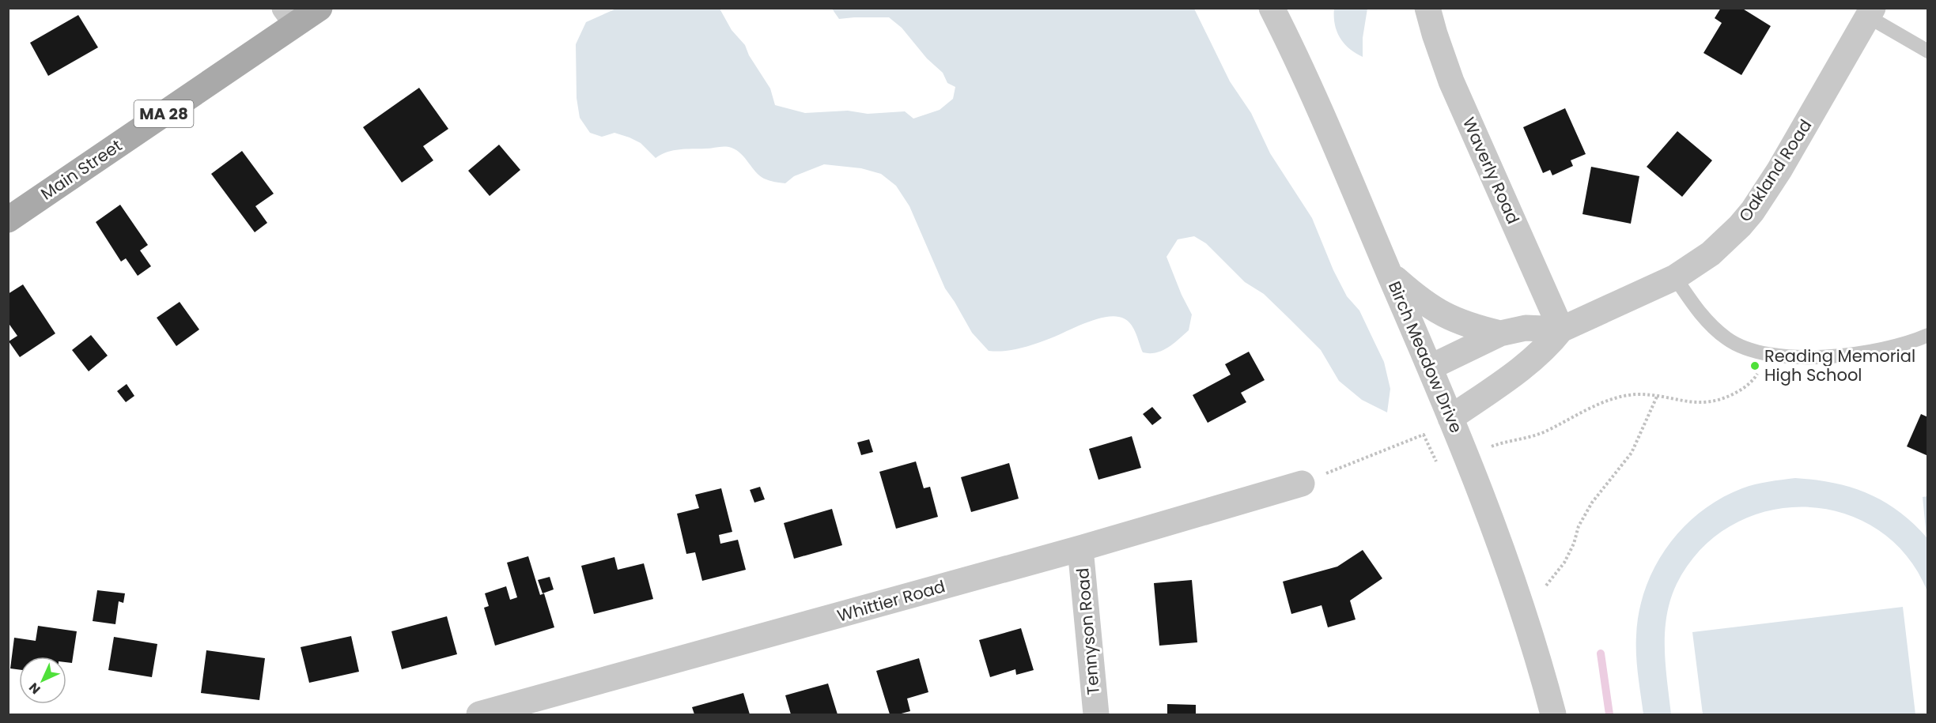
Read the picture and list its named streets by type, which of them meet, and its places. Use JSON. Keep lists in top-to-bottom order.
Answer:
{
  "streets": {
    "main road": ["MA 28", "Main Street"],
    "street": [
      "Waverly Road",
      "Oakland Road",
      "Birch Meadow Drive",
      "Whittier Road",
      "Tennyson Road"
    ]
  },
  "crossings": [
    ["Waverly Road", "Oakland Road"],
    ["Oakland Road", "Birch Meadow Drive"],
    ["Whittier Road", "Tennyson Road"]
  ],
  "places": ["Reading Memorial High School"],
  "north": "bottom left"
}
